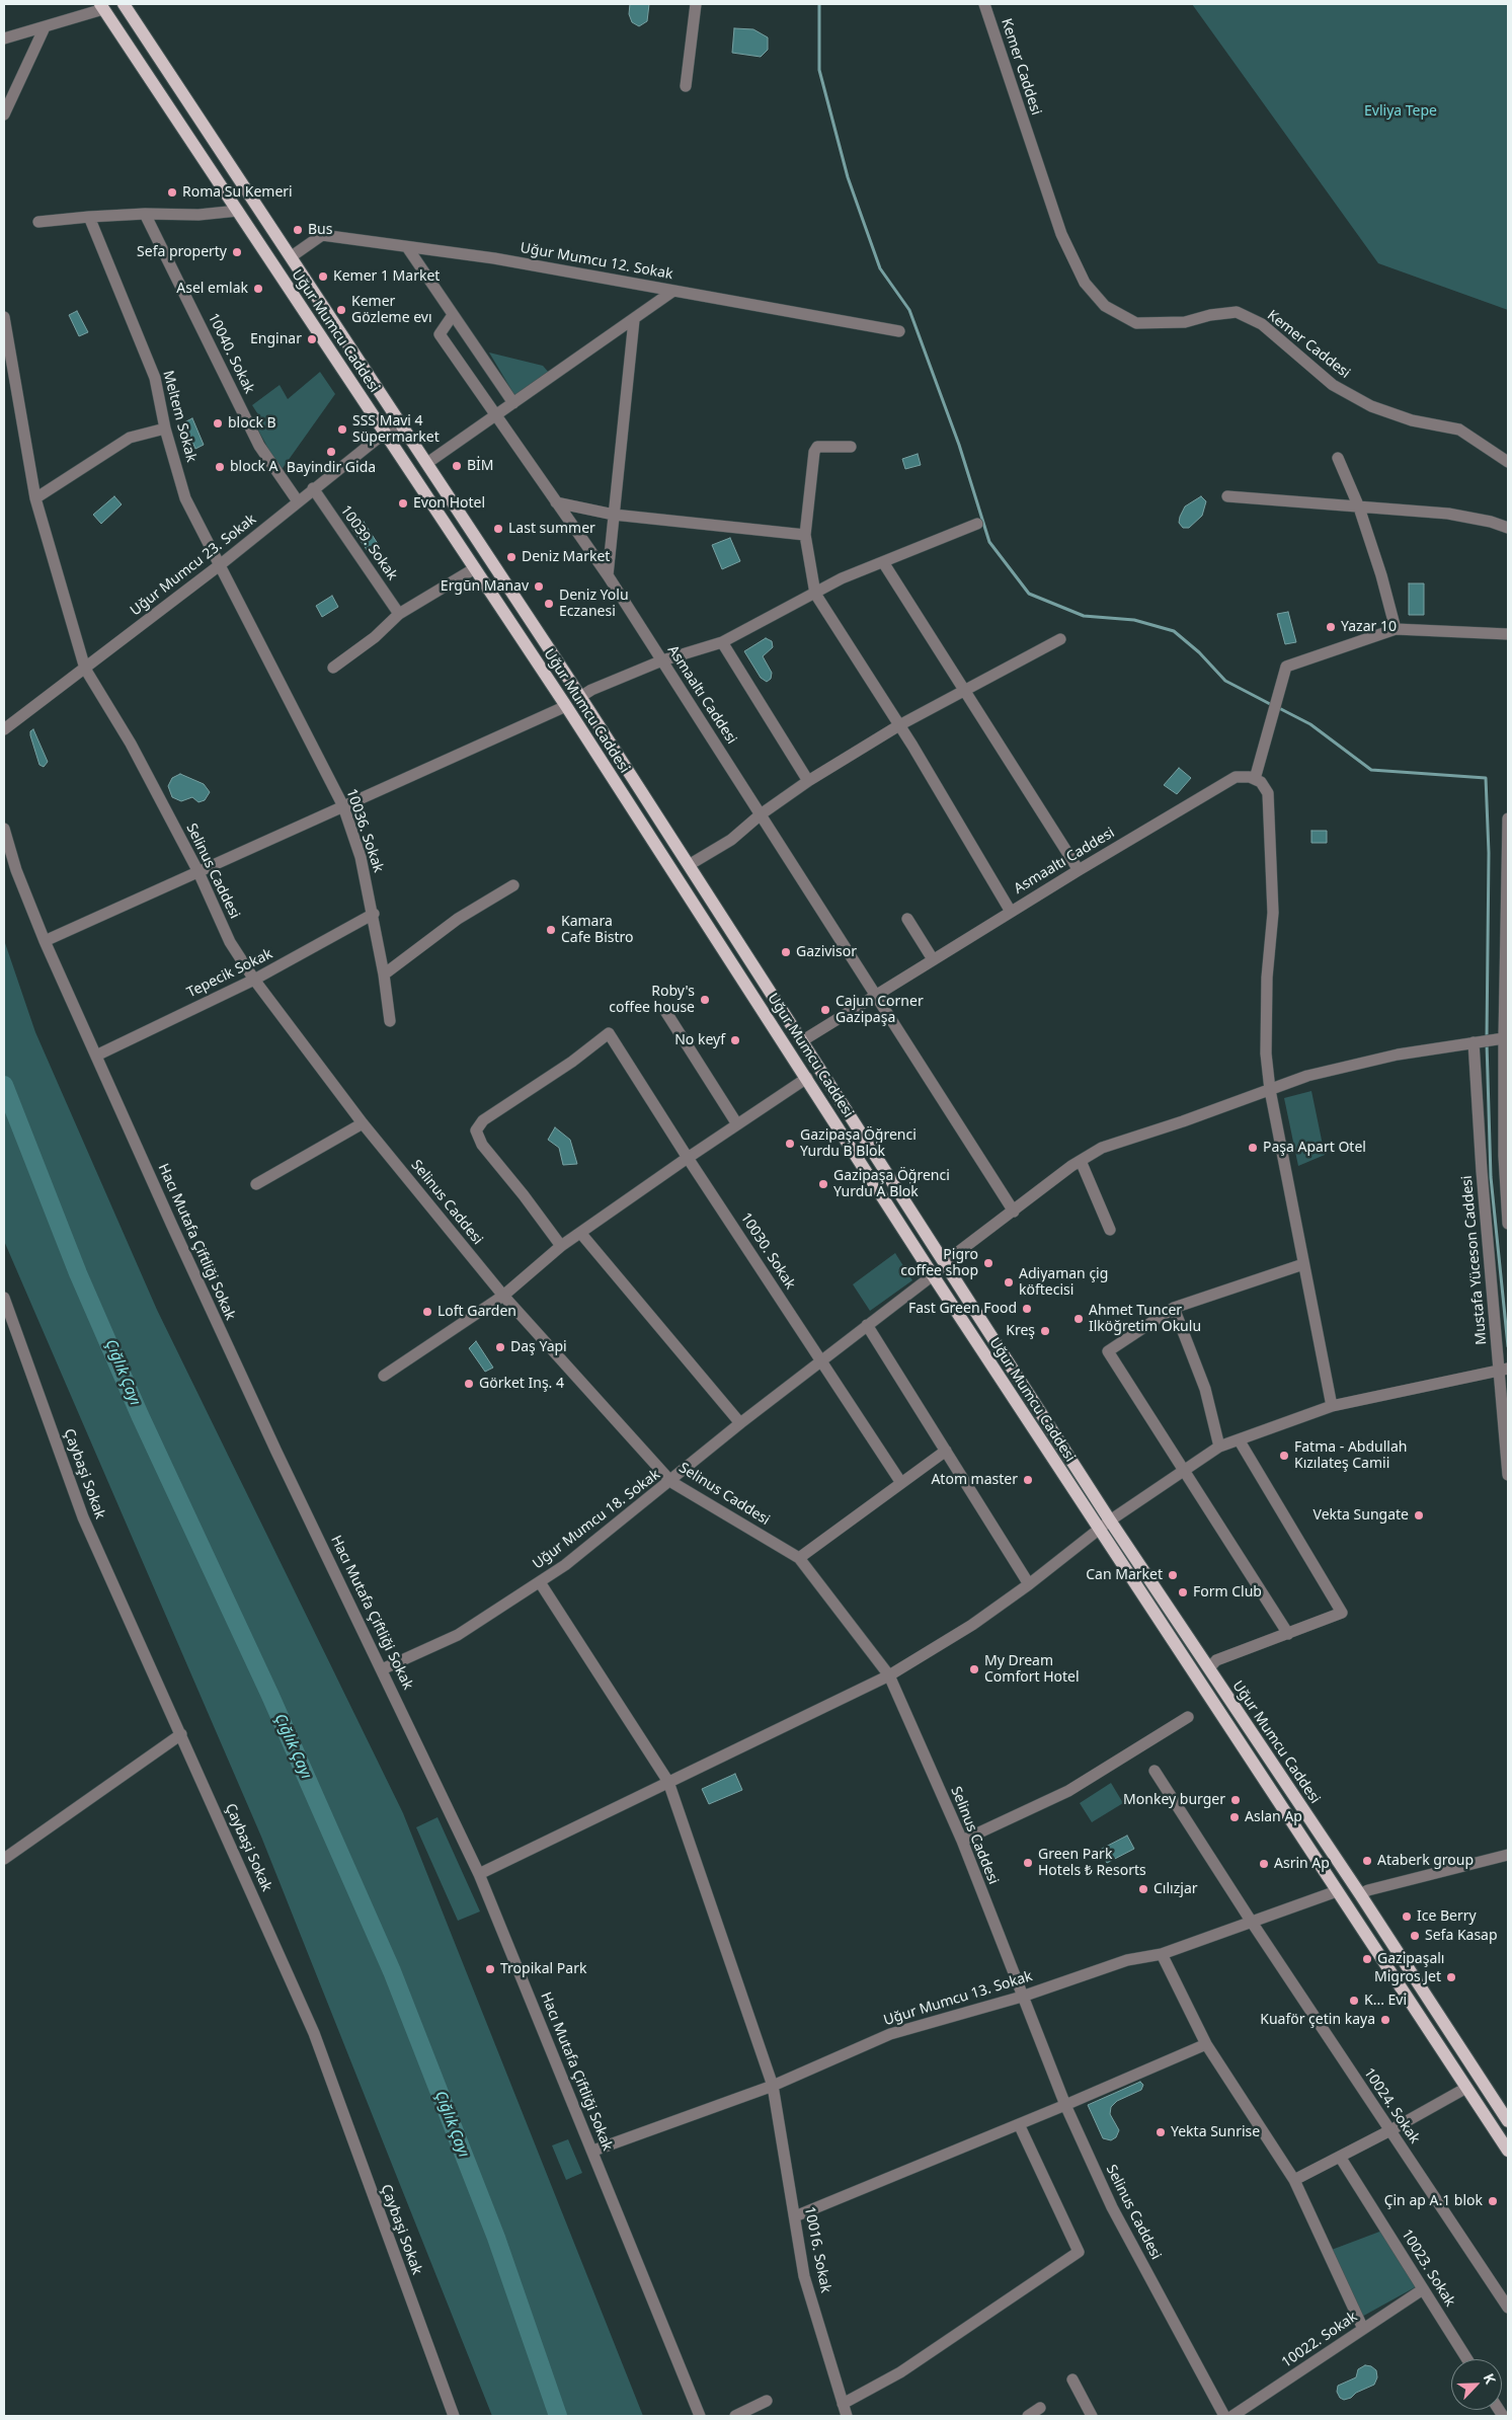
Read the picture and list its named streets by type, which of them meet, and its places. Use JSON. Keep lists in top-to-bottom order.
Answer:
{
  "streets": {
    "main road": ["Uğur Mumcu Caddesi"],
    "street": [
      "Kemer Caddesi",
      "Uğur Mumcu 12. Sokak",
      "10040. Sokak",
      "Meltem Sokak",
      "10039. Sokak",
      "Uğur Mumcu 23. Sokak",
      "Asmaaltı Caddesi",
      "10036. Sokak",
      "Selinus Caddesi",
      "Tepecik Sokak",
      "Hacı Mutafa Çiftliği Sokak",
      "10030. Sokak",
      "Mustafa Yüceson Caddesi",
      "Çaybaşi Sokak",
      "Uğur Mumcu 18. Sokak",
      "Uğur Mumcu 13. Sokak",
      "10024. Sokak",
      "10016. Sokak",
      "10023. Sokak",
      "10022. Sokak"
    ]
  },
  "crossings": [
    ["Uğur Mumcu 12. Sokak", "Uğur Mumcu Caddesi"],
    ["Uğur Mumcu Caddesi", "Uğur Mumcu 23. Sokak"],
    ["Uğur Mumcu Caddesi", "Asmaaltı Caddesi"],
    ["Uğur Mumcu Caddesi", "Uğur Mumcu 18. Sokak"],
    ["Uğur Mumcu Caddesi", "Uğur Mumcu 13. Sokak"],
    ["10040. Sokak", "Uğur Mumcu 23. Sokak"],
    ["Meltem Sokak", "Uğur Mumcu 23. Sokak"],
    ["Meltem Sokak", "10036. Sokak"],
    ["10039. Sokak", "Uğur Mumcu 23. Sokak"],
    ["Uğur Mumcu 23. Sokak", "10036. Sokak"],
    ["Uğur Mumcu 23. Sokak", "Selinus Caddesi"],
    ["10036. Sokak", "Tepecik Sokak"],
    ["Selinus Caddesi", "Tepecik Sokak"],
    ["Selinus Caddesi", "Uğur Mumcu 18. Sokak"],
    ["Selinus Caddesi", "Uğur Mumcu 13. Sokak"],
    ["Tepecik Sokak", "Hacı Mutafa Çiftliği Sokak"],
    ["Hacı Mutafa Çiftliği Sokak", "Uğur Mumcu 18. Sokak"],
    ["Hacı Mutafa Çiftliği Sokak", "Uğur Mumcu 13. Sokak"],
    ["10030. Sokak", "Uğur Mumcu 18. Sokak"],
    ["Uğur Mumcu 18. Sokak", "10016. Sokak"],
    ["Uğur Mumcu 13. Sokak", "10024. Sokak"],
    ["Uğur Mumcu 13. Sokak", "10016. Sokak"],
    ["10023. Sokak", "10022. Sokak"]
  ],
  "water": ["Çığlık Çayı"],
  "parks": ["Evliya Tepe"],
  "places": [
    "Roma Su Kemeri",
    "Bus",
    "Sefa property",
    "Kemer 1 Market",
    "Asel emlak",
    "Kemer Gözleme evı",
    "Enginar",
    "block B",
    "SSS Mavi 4 Süpermarket",
    "Bayindir Gida",
    "BİM",
    "block A",
    "Evon Hotel",
    "Last summer",
    "Deniz Market",
    "Ergūn Manav",
    "Deniz Yolu Eczanesi",
    "Yazar 10",
    "Kamara Cafe Bistro",
    "Gazivisor",
    "Roby's coffee house",
    "Cajun Corner Gazipaşa",
    "No keyf",
    "Gazipaşa Öğrenci Yurdu B Blok",
    "Paşa Apart Otel",
    "Gazipaşa Öğrenci Yurdu A Blok",
    "Pigro coffee shop",
    "Adiyaman çig köftecisi",
    "Fast Green Food",
    "Loft Garden",
    "Ahmet Tuncer Ilköğretim Okulu",
    "Kreş",
    "Daş Yapi",
    "Görket Inş. 4",
    "Fatma - Abdullah Kızılateş Camii",
    "Atom master",
    "Vekta Sungate",
    "Can Market",
    "Form Club",
    "My Dream Comfort Hotel",
    "Monkey burger",
    "Aslan Ap",
    "Ataberk group",
    "Green Park Hotels ₺ Resorts",
    "Asrin Ap",
    "Cılızjar",
    "Ice Berry",
    "Sefa Kasap",
    "Gazipaşalı",
    "Tropikal Park",
    "Migros Jet",
    "K... Evi",
    "Kuaför çetin kaya",
    "Yekta Sunrise",
    "Çin ap A.1 blok"
  ],
  "north": "top right"
}
